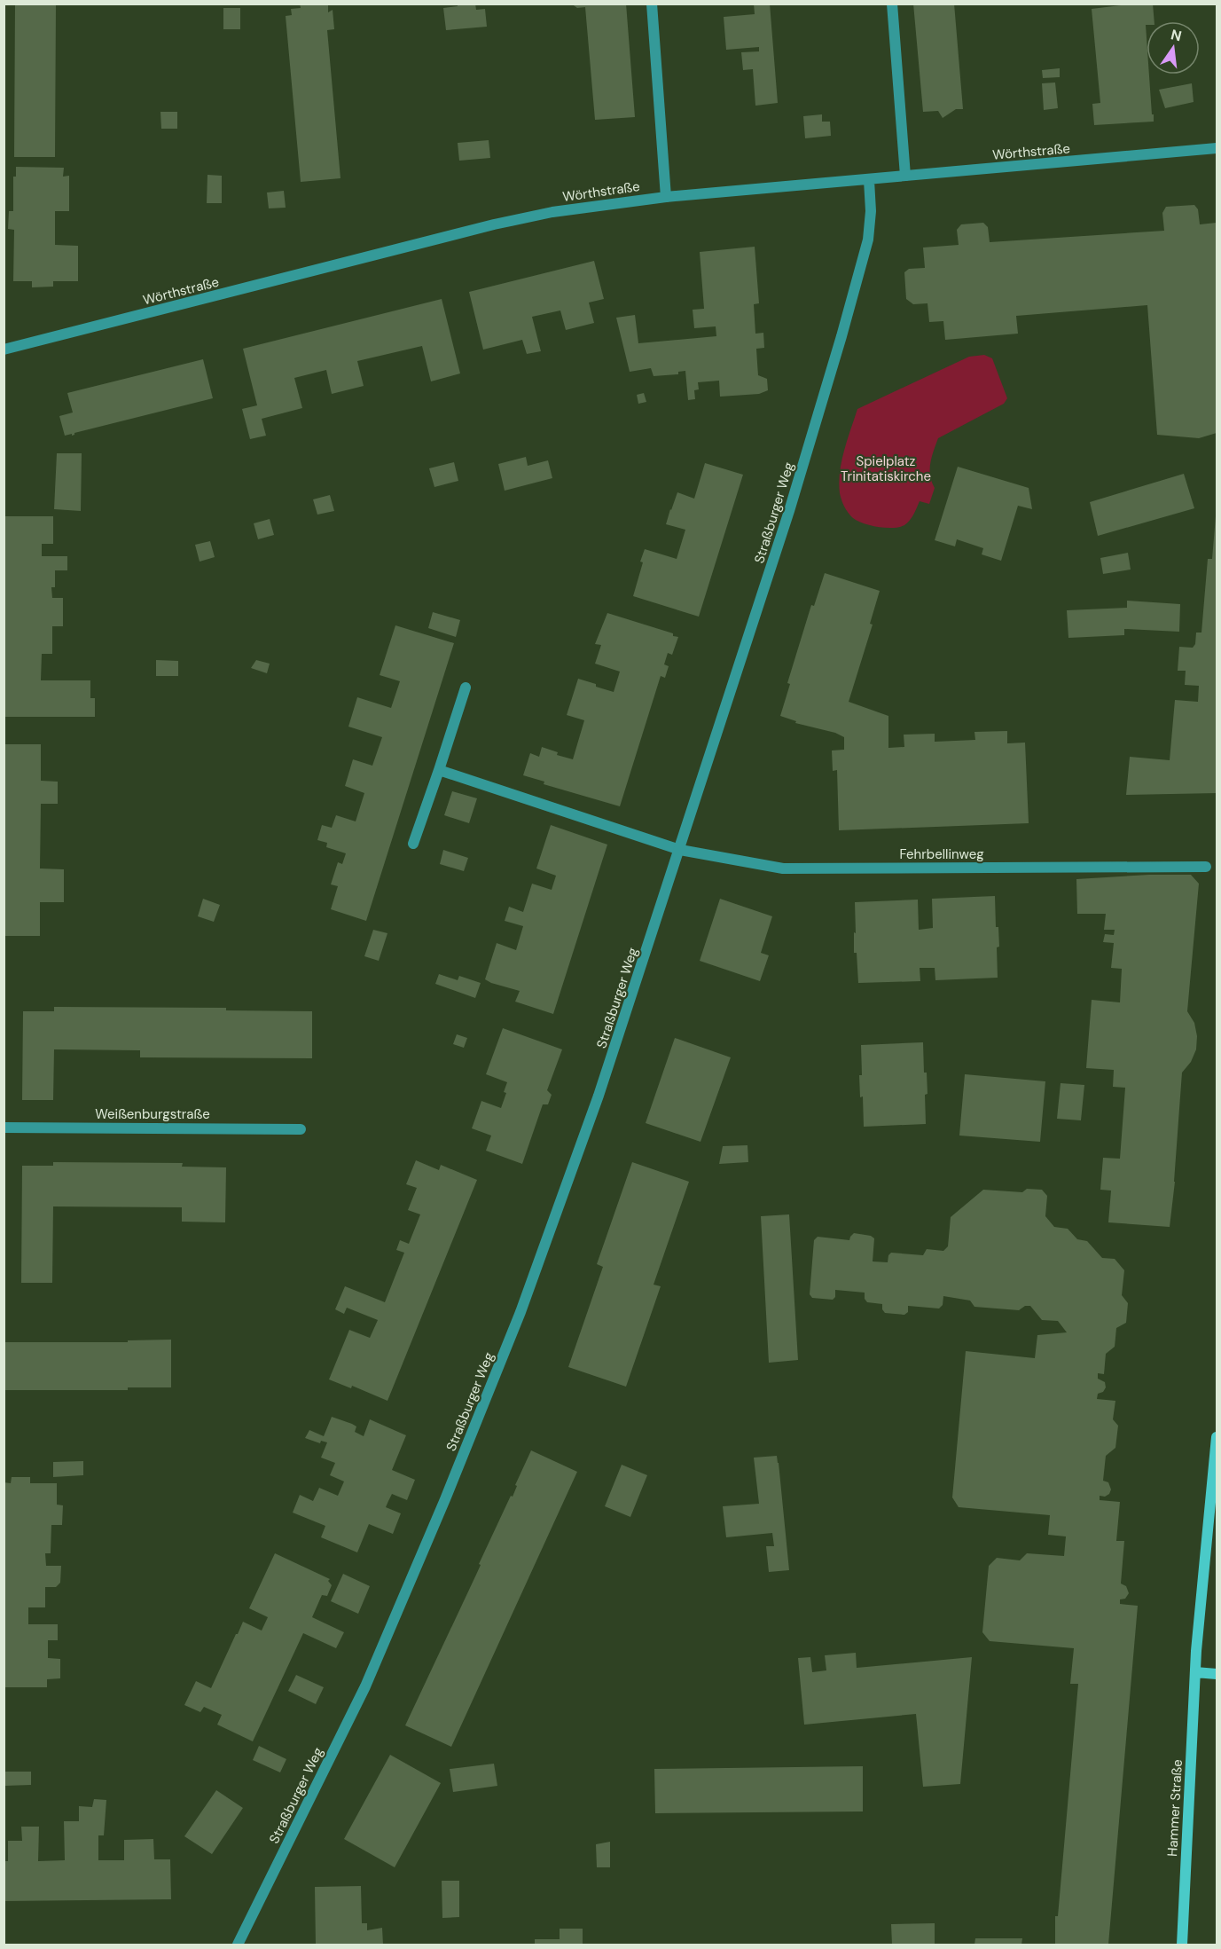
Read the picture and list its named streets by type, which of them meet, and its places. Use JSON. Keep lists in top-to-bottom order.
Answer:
{
  "streets": {
    "main road": ["Hammer Straße"],
    "street": [
      "Wörthstraße",
      "Straßburger Weg",
      "Fehrbellinweg",
      "Weißenburgstraße"
    ]
  },
  "crossings": [
    ["Wörthstraße", "Straßburger Weg"],
    ["Straßburger Weg", "Fehrbellinweg"]
  ],
  "parks": ["Spielplatz Trinitatiskirche"],
  "north": "top"
}
